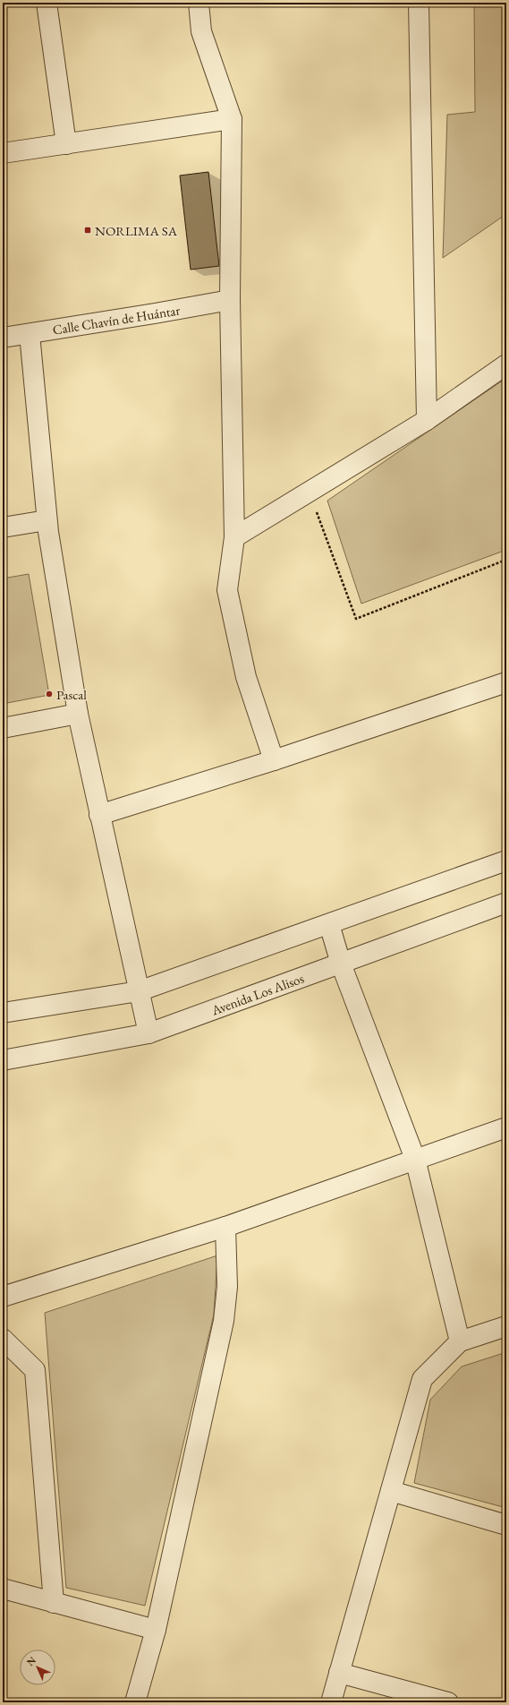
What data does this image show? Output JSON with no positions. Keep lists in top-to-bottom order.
{
  "streets": {
    "street": ["Calle Chavín de Huántar", "Avenida Los Alisos"]
  },
  "places": {
    "transit": ["NORLIMA SA"],
    "other": ["Pascal"]
  },
  "north": "top left"
}
